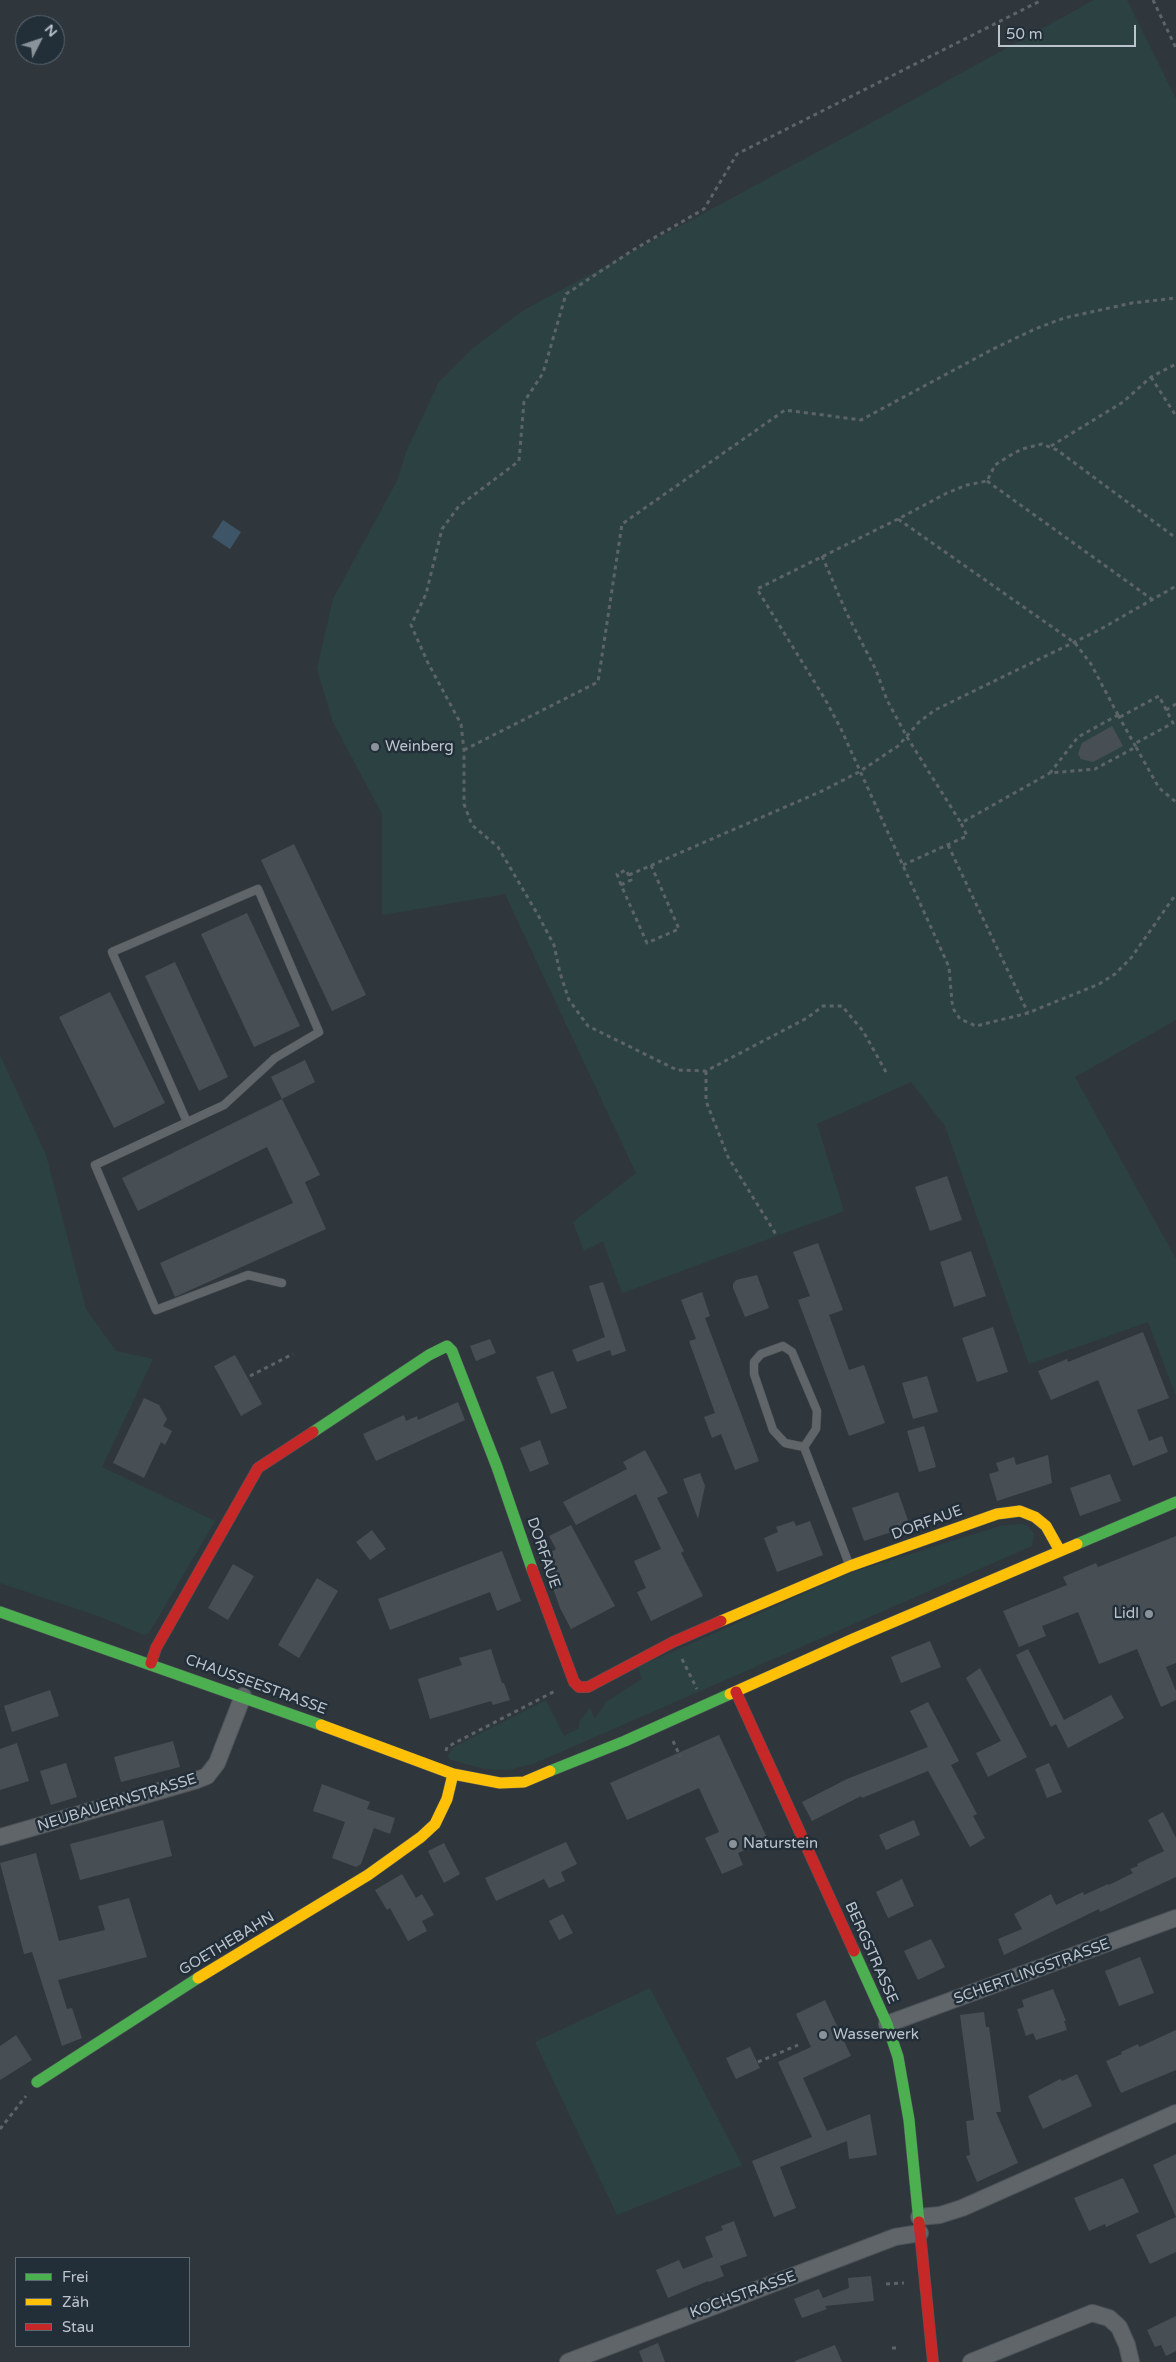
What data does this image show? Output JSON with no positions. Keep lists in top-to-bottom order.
{
  "streets": {
    "street": [
      "DORFAUE",
      "CHAUSSEESTRASSE",
      "NEUBAUERNSTRASSE",
      "GOETHEBAHN",
      "BERGSTRASSE",
      "SCHERTLINGSTRASSE",
      "KOCHSTRASSE"
    ]
  },
  "crossings": [
    ["DORFAUE", "CHAUSSEESTRASSE"],
    ["CHAUSSEESTRASSE", "NEUBAUERNSTRASSE"],
    ["CHAUSSEESTRASSE", "GOETHEBAHN"],
    ["CHAUSSEESTRASSE", "BERGSTRASSE"],
    ["BERGSTRASSE", "SCHERTLINGSTRASSE"],
    ["BERGSTRASSE", "KOCHSTRASSE"]
  ],
  "places": [
    "Weinberg",
    "Lidl",
    "Naturstein",
    "Wasserwerk"
  ],
  "legend": ["Frei", "Zäh", "Stau"],
  "scale_bar": "50 m",
  "north": "top right"
}
